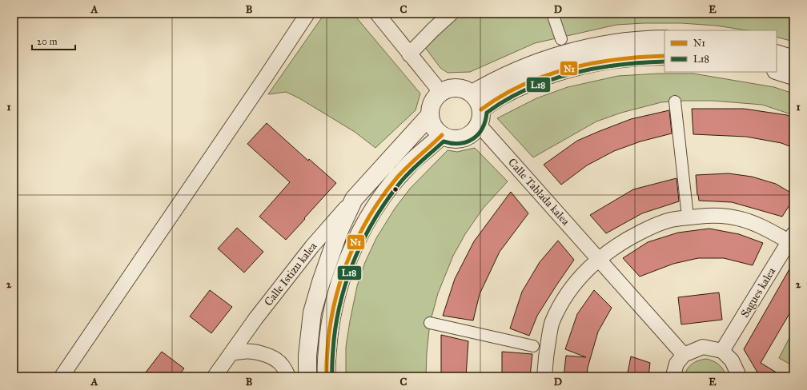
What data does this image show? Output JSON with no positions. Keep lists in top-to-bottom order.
{
  "streets": {
    "street": ["Calle Tablada kalea", "Calle Istizu kalea", "Sagues kalea"]
  },
  "lines": ["transit line N1", "transit line L18"],
  "legend": ["N1", "L18"],
  "scale_bar": "20 m",
  "grid": {
    "columns": [
      "A",
      "B",
      "C",
      "D",
      "E"
    ],
    "rows": ["1", "2"]
  }
}
